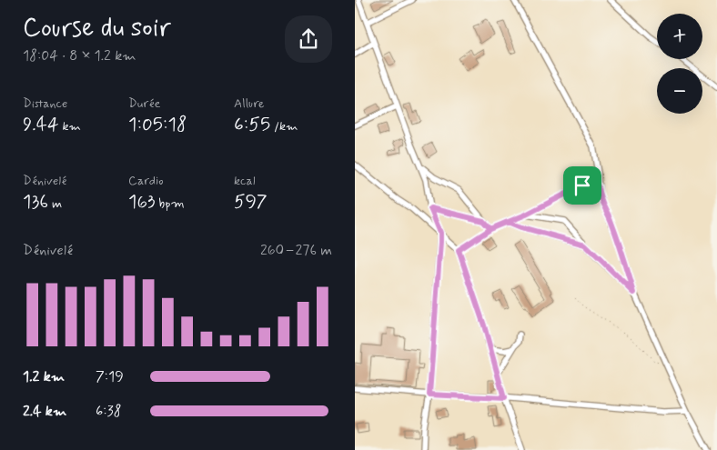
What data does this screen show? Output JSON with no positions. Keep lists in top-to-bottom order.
{
  "page": {
    "heading": ["Course du soir", "18:04 · 8 × 1.2 km"],
    "map_buttons": ["+", "−"],
    "stats": [
      ["Distance", "9.44 km"],
      ["Durée", "1:05:18"],
      ["Allure", "6:55 /km"],
      ["Dénivelé", "136 m"],
      ["Cardio", "163 bpm"],
      ["kcal", "597"]
    ],
    "chart": ["Dénivelé", "260–276 m"],
    "list": [
      {
        "name": "1.2 km",
        "note": "7:19"
      },
      {
        "name": "2.4 km",
        "note": "6:38"
      }
    ]
  }
}
